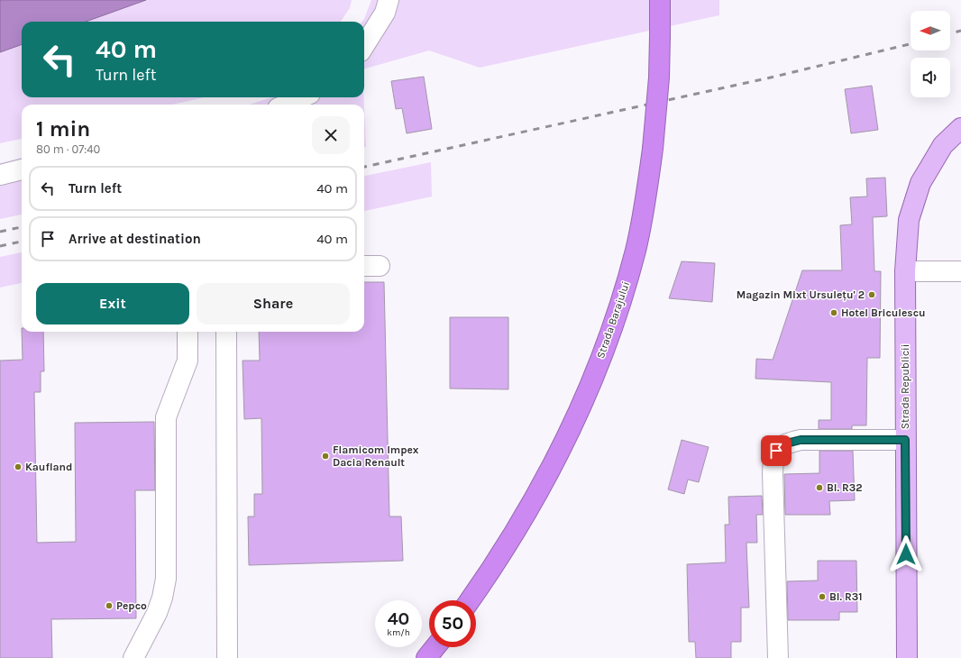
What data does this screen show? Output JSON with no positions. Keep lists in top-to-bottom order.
{
  "streets": {
    "highway": ["Strada Barajului"],
    "main road": ["Strada Republicii"]
  },
  "places": [
    "Magazin Mixt Ursulețu' 2",
    "Hotel Briculescu",
    "Flamicom Impex Dacia Renault",
    "Kaufland",
    "Bl. R32",
    "Bl. R31",
    "Pepco"
  ],
  "north": "left",
  "page": {
    "turn": ["40 m", "Turn left"],
    "heading": ["1 min", "80 m · 07:40"],
    "list": [
      {
        "name": "Turn left",
        "value": "40 m"
      },
      {
        "name": "Arrive at destination",
        "value": "40 m"
      }
    ],
    "buttons": ["Exit", "Share"],
    "speed": "40 km/h",
    "limit": "50"
  }
}
